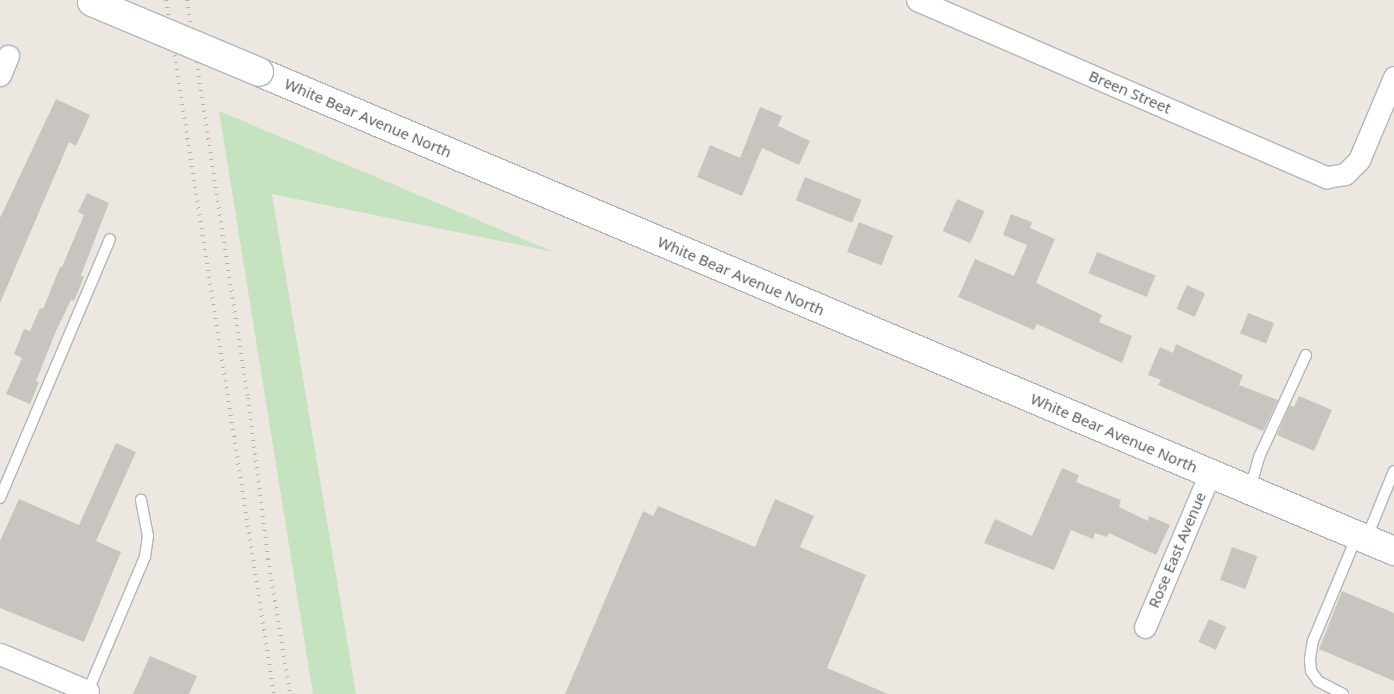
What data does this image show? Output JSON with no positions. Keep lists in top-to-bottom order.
{
  "streets": {
    "main road": ["White Bear Avenue North"],
    "street": ["Breen Street", "Rose East Avenue"]
  },
  "crossings": [
    ["White Bear Avenue North", "Rose East Avenue"]
  ]
}
